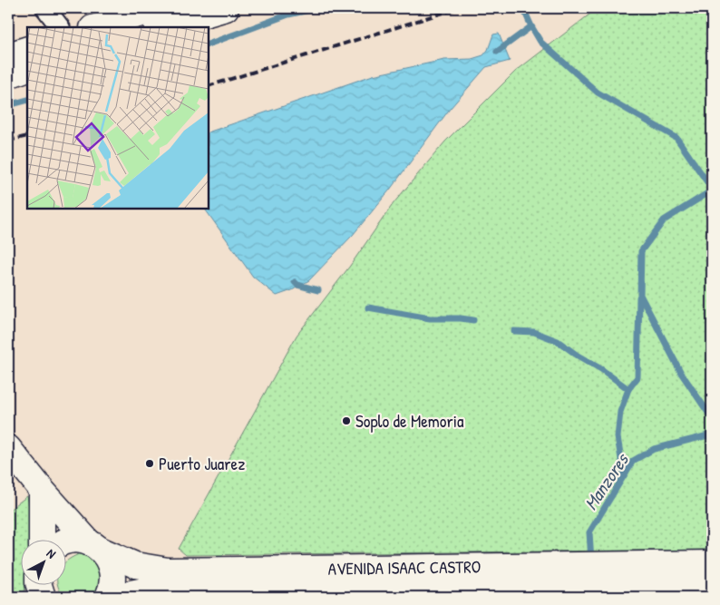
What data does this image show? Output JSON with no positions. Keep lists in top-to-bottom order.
{
  "streets": {
    "main road": ["AVENIDA ISAAC CASTRO"]
  },
  "water": ["Manzores"],
  "places": ["Soplo de Memoria", "Puerto Juarez"],
  "north": "top right"
}
